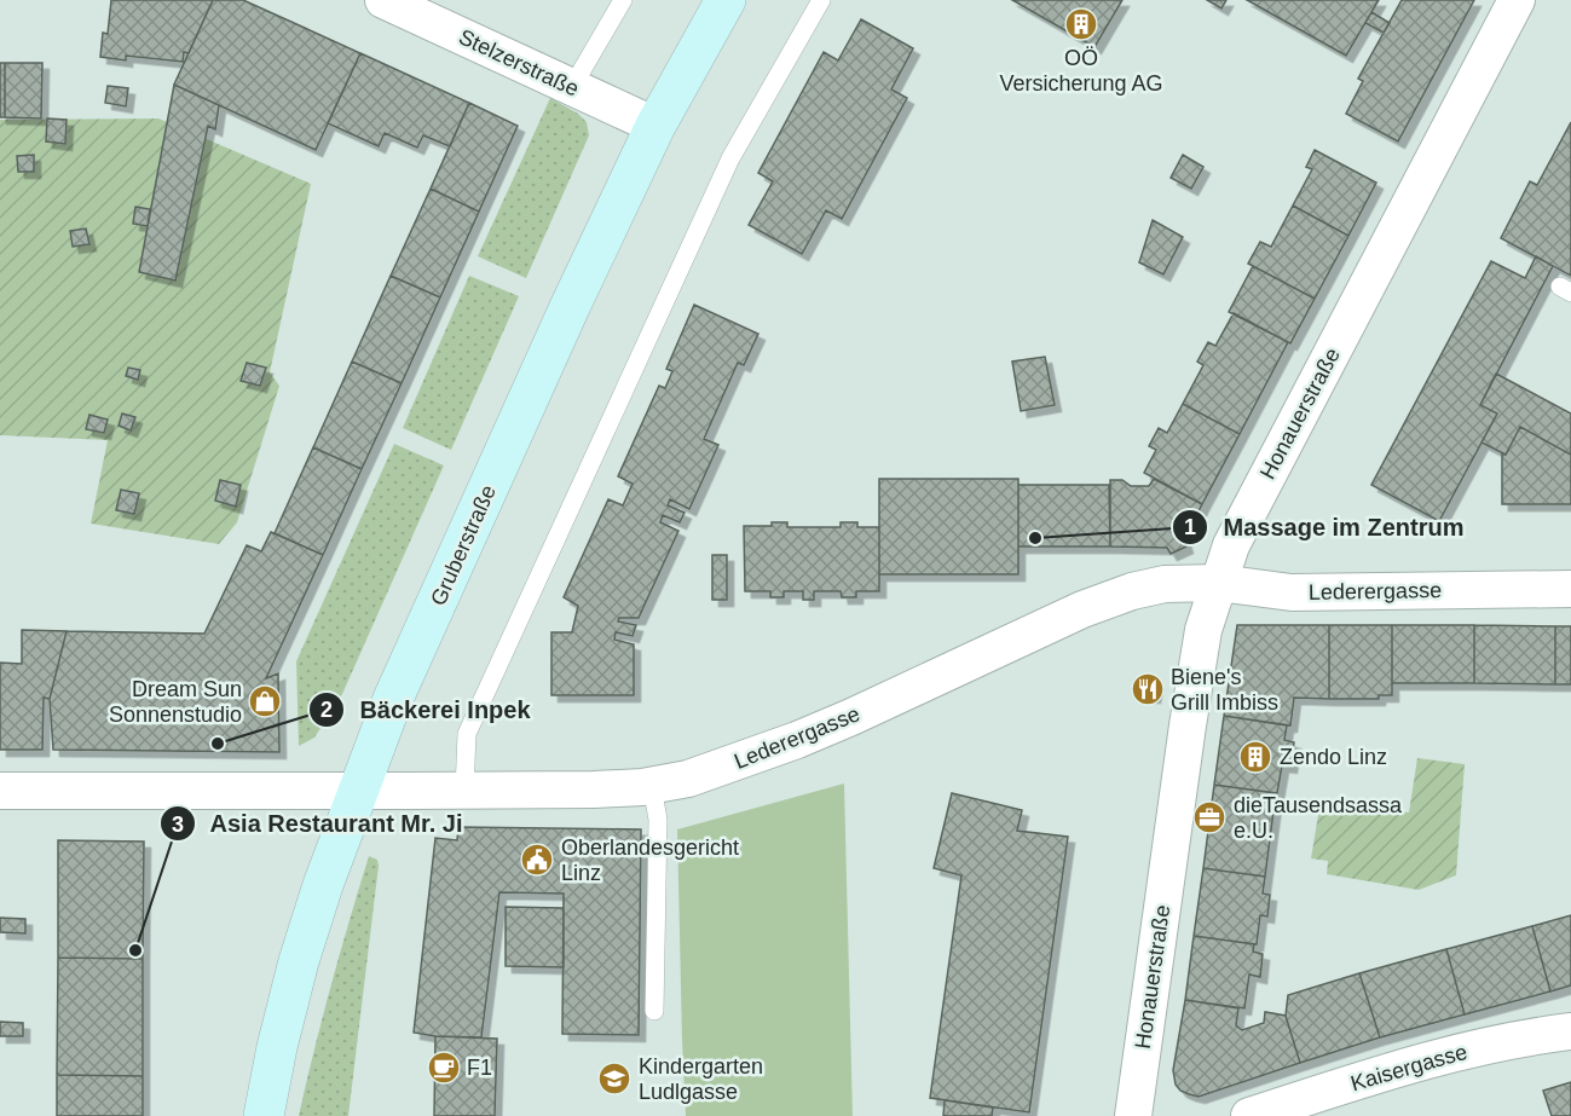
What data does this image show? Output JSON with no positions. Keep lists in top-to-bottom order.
{
  "streets": {
    "main road": ["Gruberstraße"],
    "street": [
      "Stelzerstraße",
      "Honauerstraße",
      "Lederergasse",
      "Kaisergasse"
    ]
  },
  "crossings": [
    ["Stelzerstraße", "Gruberstraße"],
    ["Honauerstraße", "Lederergasse"],
    ["Gruberstraße", "Lederergasse"]
  ],
  "places": {
    "building": ["OÖ Versicherung AG", "Zendo Linz"],
    "other": ["Massage im Zentrum", "Bäckerei Inpek", "Asia Restaurant Mr. Ji"],
    "restaurant": ["Biene's Grill Imbiss"],
    "shop": ["Dream Sun Sonnenstudio"],
    "office": ["dieTausendsassa e.U."],
    "public building": ["Oberlandesgericht Linz"],
    "cafe": ["F1"],
    "school or university": ["Kindergarten Ludlgasse"]
  }
}
